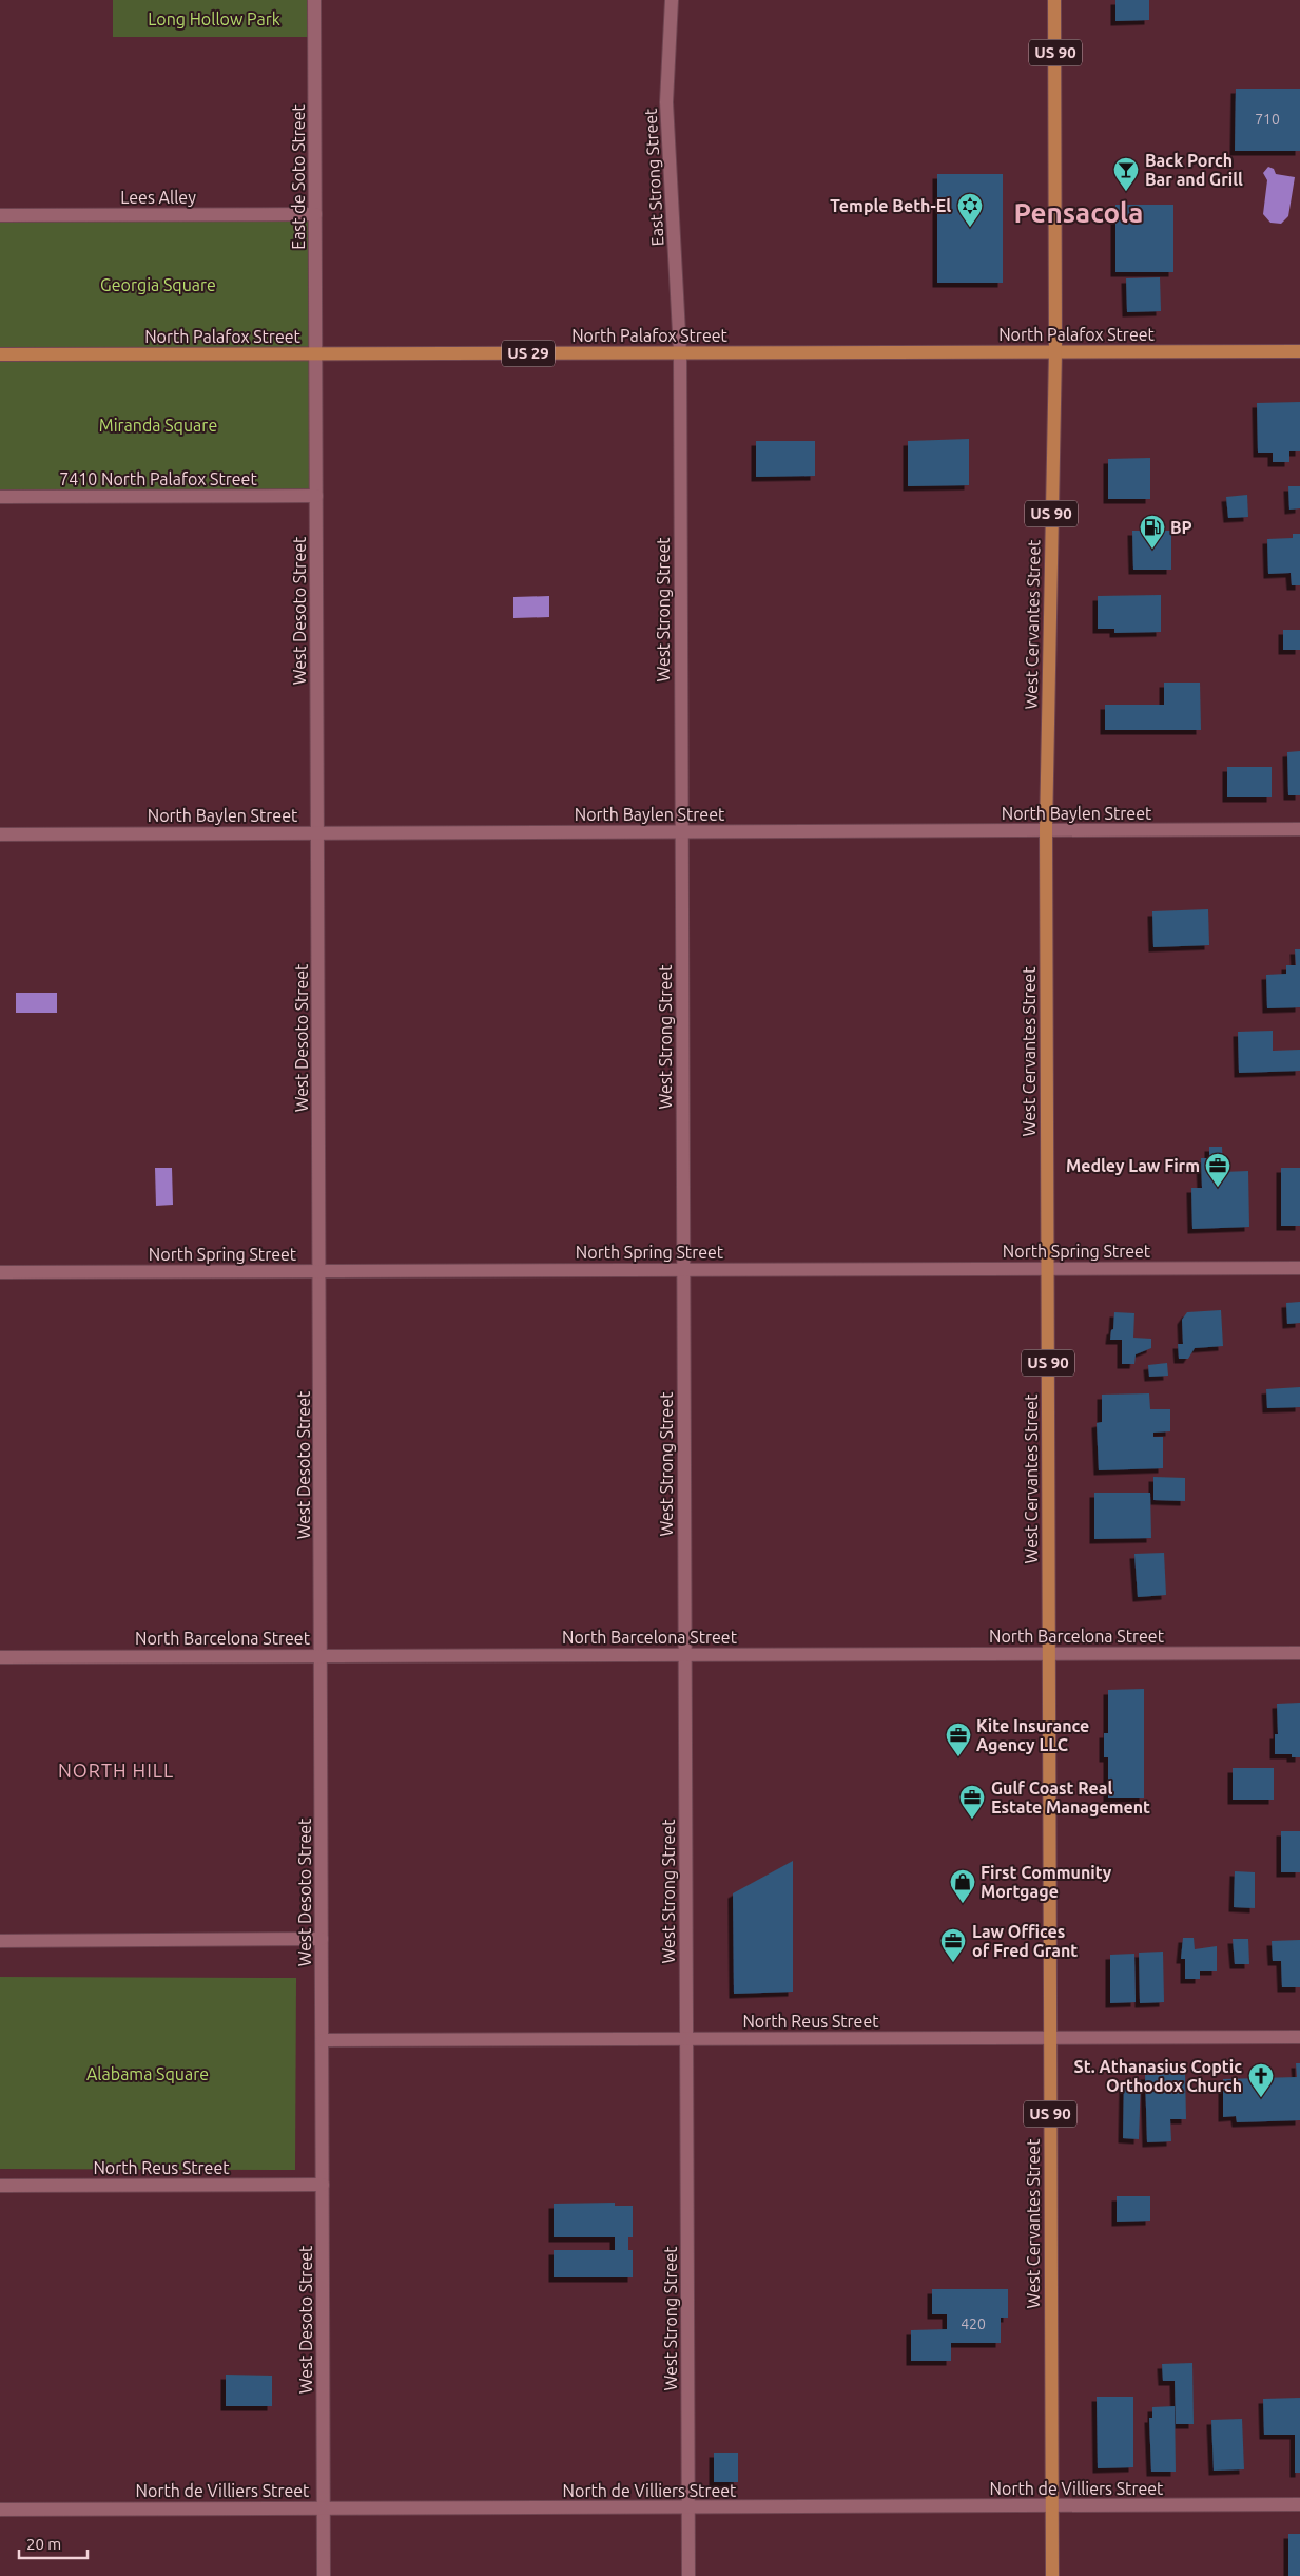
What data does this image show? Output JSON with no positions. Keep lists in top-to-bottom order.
{
  "streets": {
    "main road": [
      "US 90",
      "North Palafox Street",
      "US 29",
      "West Cervantes Street"
    ],
    "street": [
      "East de Soto Street",
      "East Strong Street",
      "Lees Alley",
      "7410 North Palafox Street",
      "West Strong Street",
      "West Desoto Street",
      "North Baylen Street",
      "North Spring Street",
      "North Barcelona Street",
      "North Reus Street",
      "North de Villiers Street"
    ]
  },
  "crossings": [
    ["US 90", "North Palafox Street"],
    ["US 90", "West Cervantes Street"],
    ["East de Soto Street", "Lees Alley"],
    ["East de Soto Street", "North Palafox Street"],
    ["East de Soto Street", "West Desoto Street"],
    ["East Strong Street", "North Palafox Street"],
    ["East Strong Street", "West Strong Street"],
    ["North Palafox Street", "West Strong Street"],
    ["North Palafox Street", "West Desoto Street"],
    ["North Palafox Street", "West Cervantes Street"],
    ["7410 North Palafox Street", "West Desoto Street"],
    ["West Strong Street", "North Baylen Street"],
    ["West Strong Street", "North Spring Street"],
    ["West Strong Street", "North Barcelona Street"],
    ["West Strong Street", "North Reus Street"],
    ["West Strong Street", "North de Villiers Street"],
    ["West Desoto Street", "North Baylen Street"],
    ["West Desoto Street", "North Spring Street"],
    ["West Desoto Street", "North Barcelona Street"],
    ["West Desoto Street", "North Reus Street"],
    ["West Desoto Street", "North de Villiers Street"],
    ["West Cervantes Street", "North Baylen Street"],
    ["West Cervantes Street", "North Spring Street"],
    ["West Cervantes Street", "North Barcelona Street"],
    ["West Cervantes Street", "North Reus Street"],
    ["West Cervantes Street", "North de Villiers Street"]
  ],
  "districts": ["Pensacola", "NORTH HILL"],
  "parks": [
    "Long Hollow Park",
    "Georgia Square",
    "Miranda Square",
    "Alabama Square"
  ],
  "places": {
    "bar": ["Back Porch Bar and Grill"],
    "synagogue": ["Temple Beth-El"],
    "fuel station": ["BP"],
    "office": [
      "Medley Law Firm",
      "Kite Insurance Agency LLC",
      "Gulf Coast Real Estate Management",
      "Law Offices of Fred Grant"
    ],
    "shop": ["First Community Mortgage"],
    "church": ["St. Athanasius Coptic Orthodox Church"]
  },
  "house_numbers": ["710", "420"],
  "scale_bar": "20 m"
}
